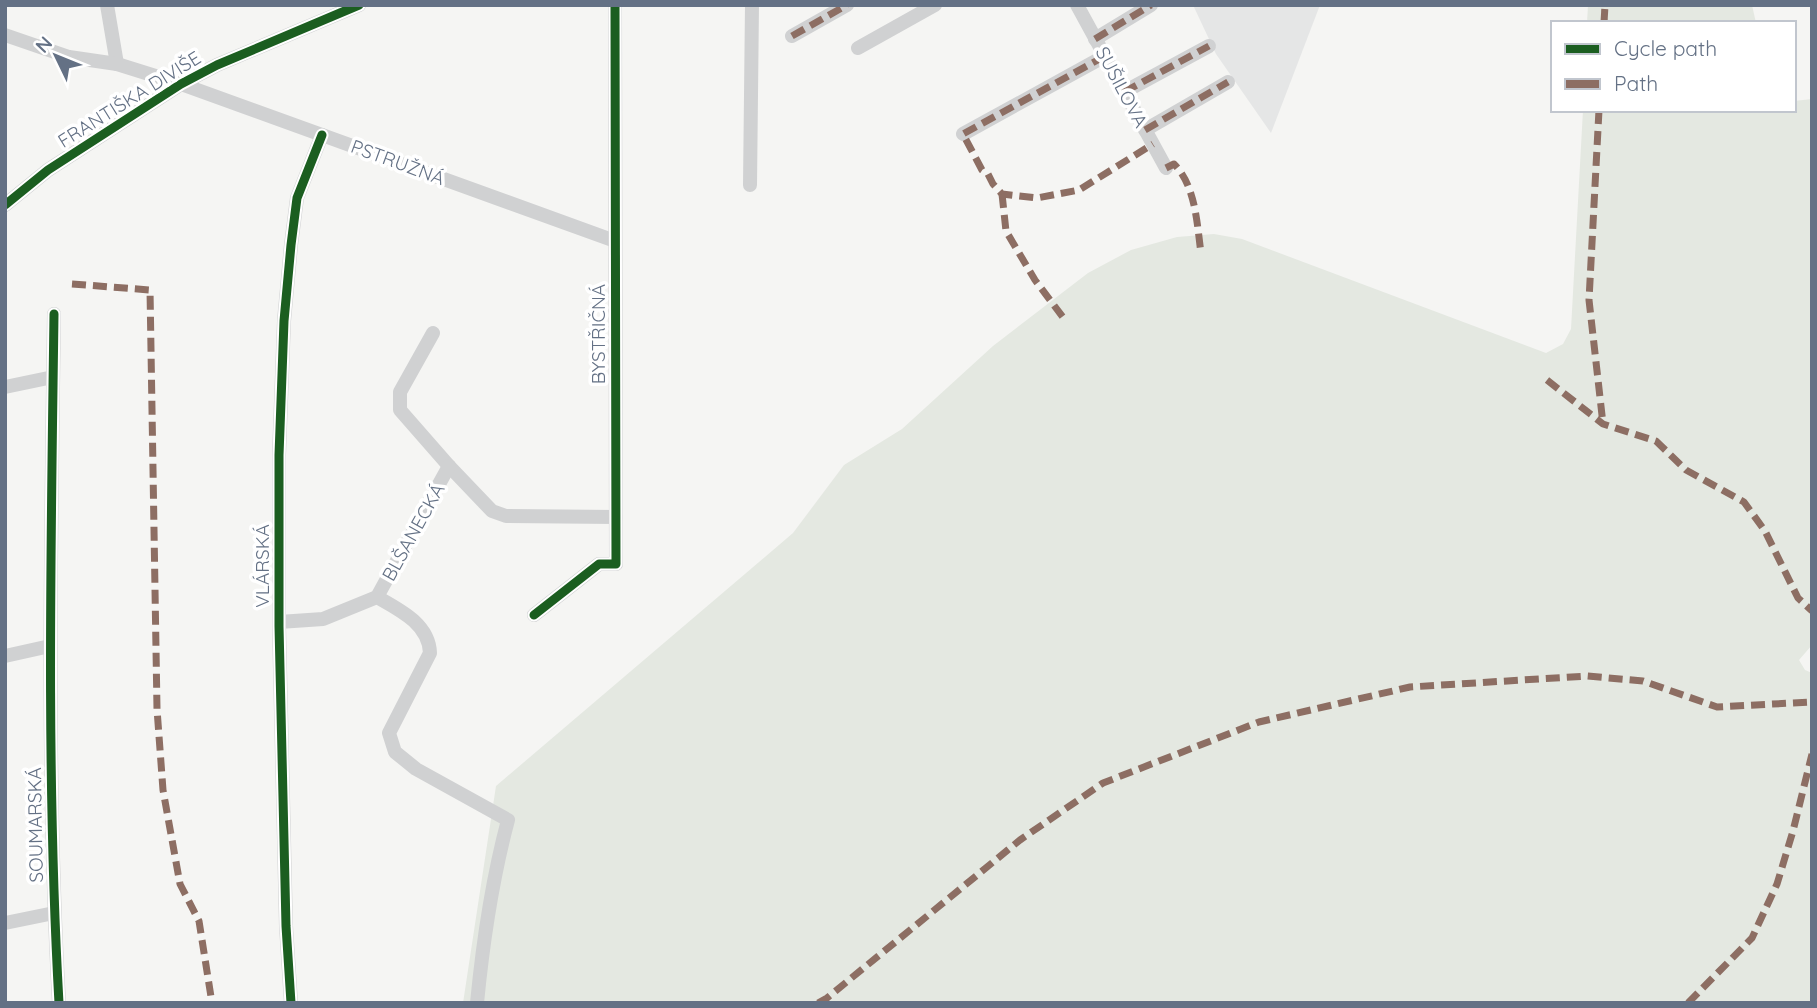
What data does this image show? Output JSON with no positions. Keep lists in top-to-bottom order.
{
  "streets": {
    "street": [
      "SUŠILOVA",
      "FRANTIŠKA DIVIŠE",
      "PSTRUŽNÁ",
      "BYSTŘIČNÁ",
      "BLŠANECKÁ",
      "VLÁRSKÁ",
      "SOUMARSKÁ"
    ]
  },
  "crossings": [
    ["FRANTIŠKA DIVIŠE", "PSTRUŽNÁ"],
    ["PSTRUŽNÁ", "BYSTŘIČNÁ"],
    ["PSTRUŽNÁ", "VLÁRSKÁ"],
    ["BYSTŘIČNÁ", "BLŠANECKÁ"],
    ["BLŠANECKÁ", "VLÁRSKÁ"]
  ],
  "legend": ["Cycle path", "Path"],
  "north": "top left"
}
